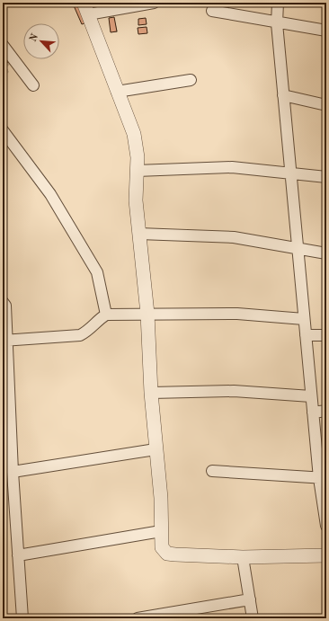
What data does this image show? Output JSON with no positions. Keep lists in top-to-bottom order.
{
  "north": "top left"
}
